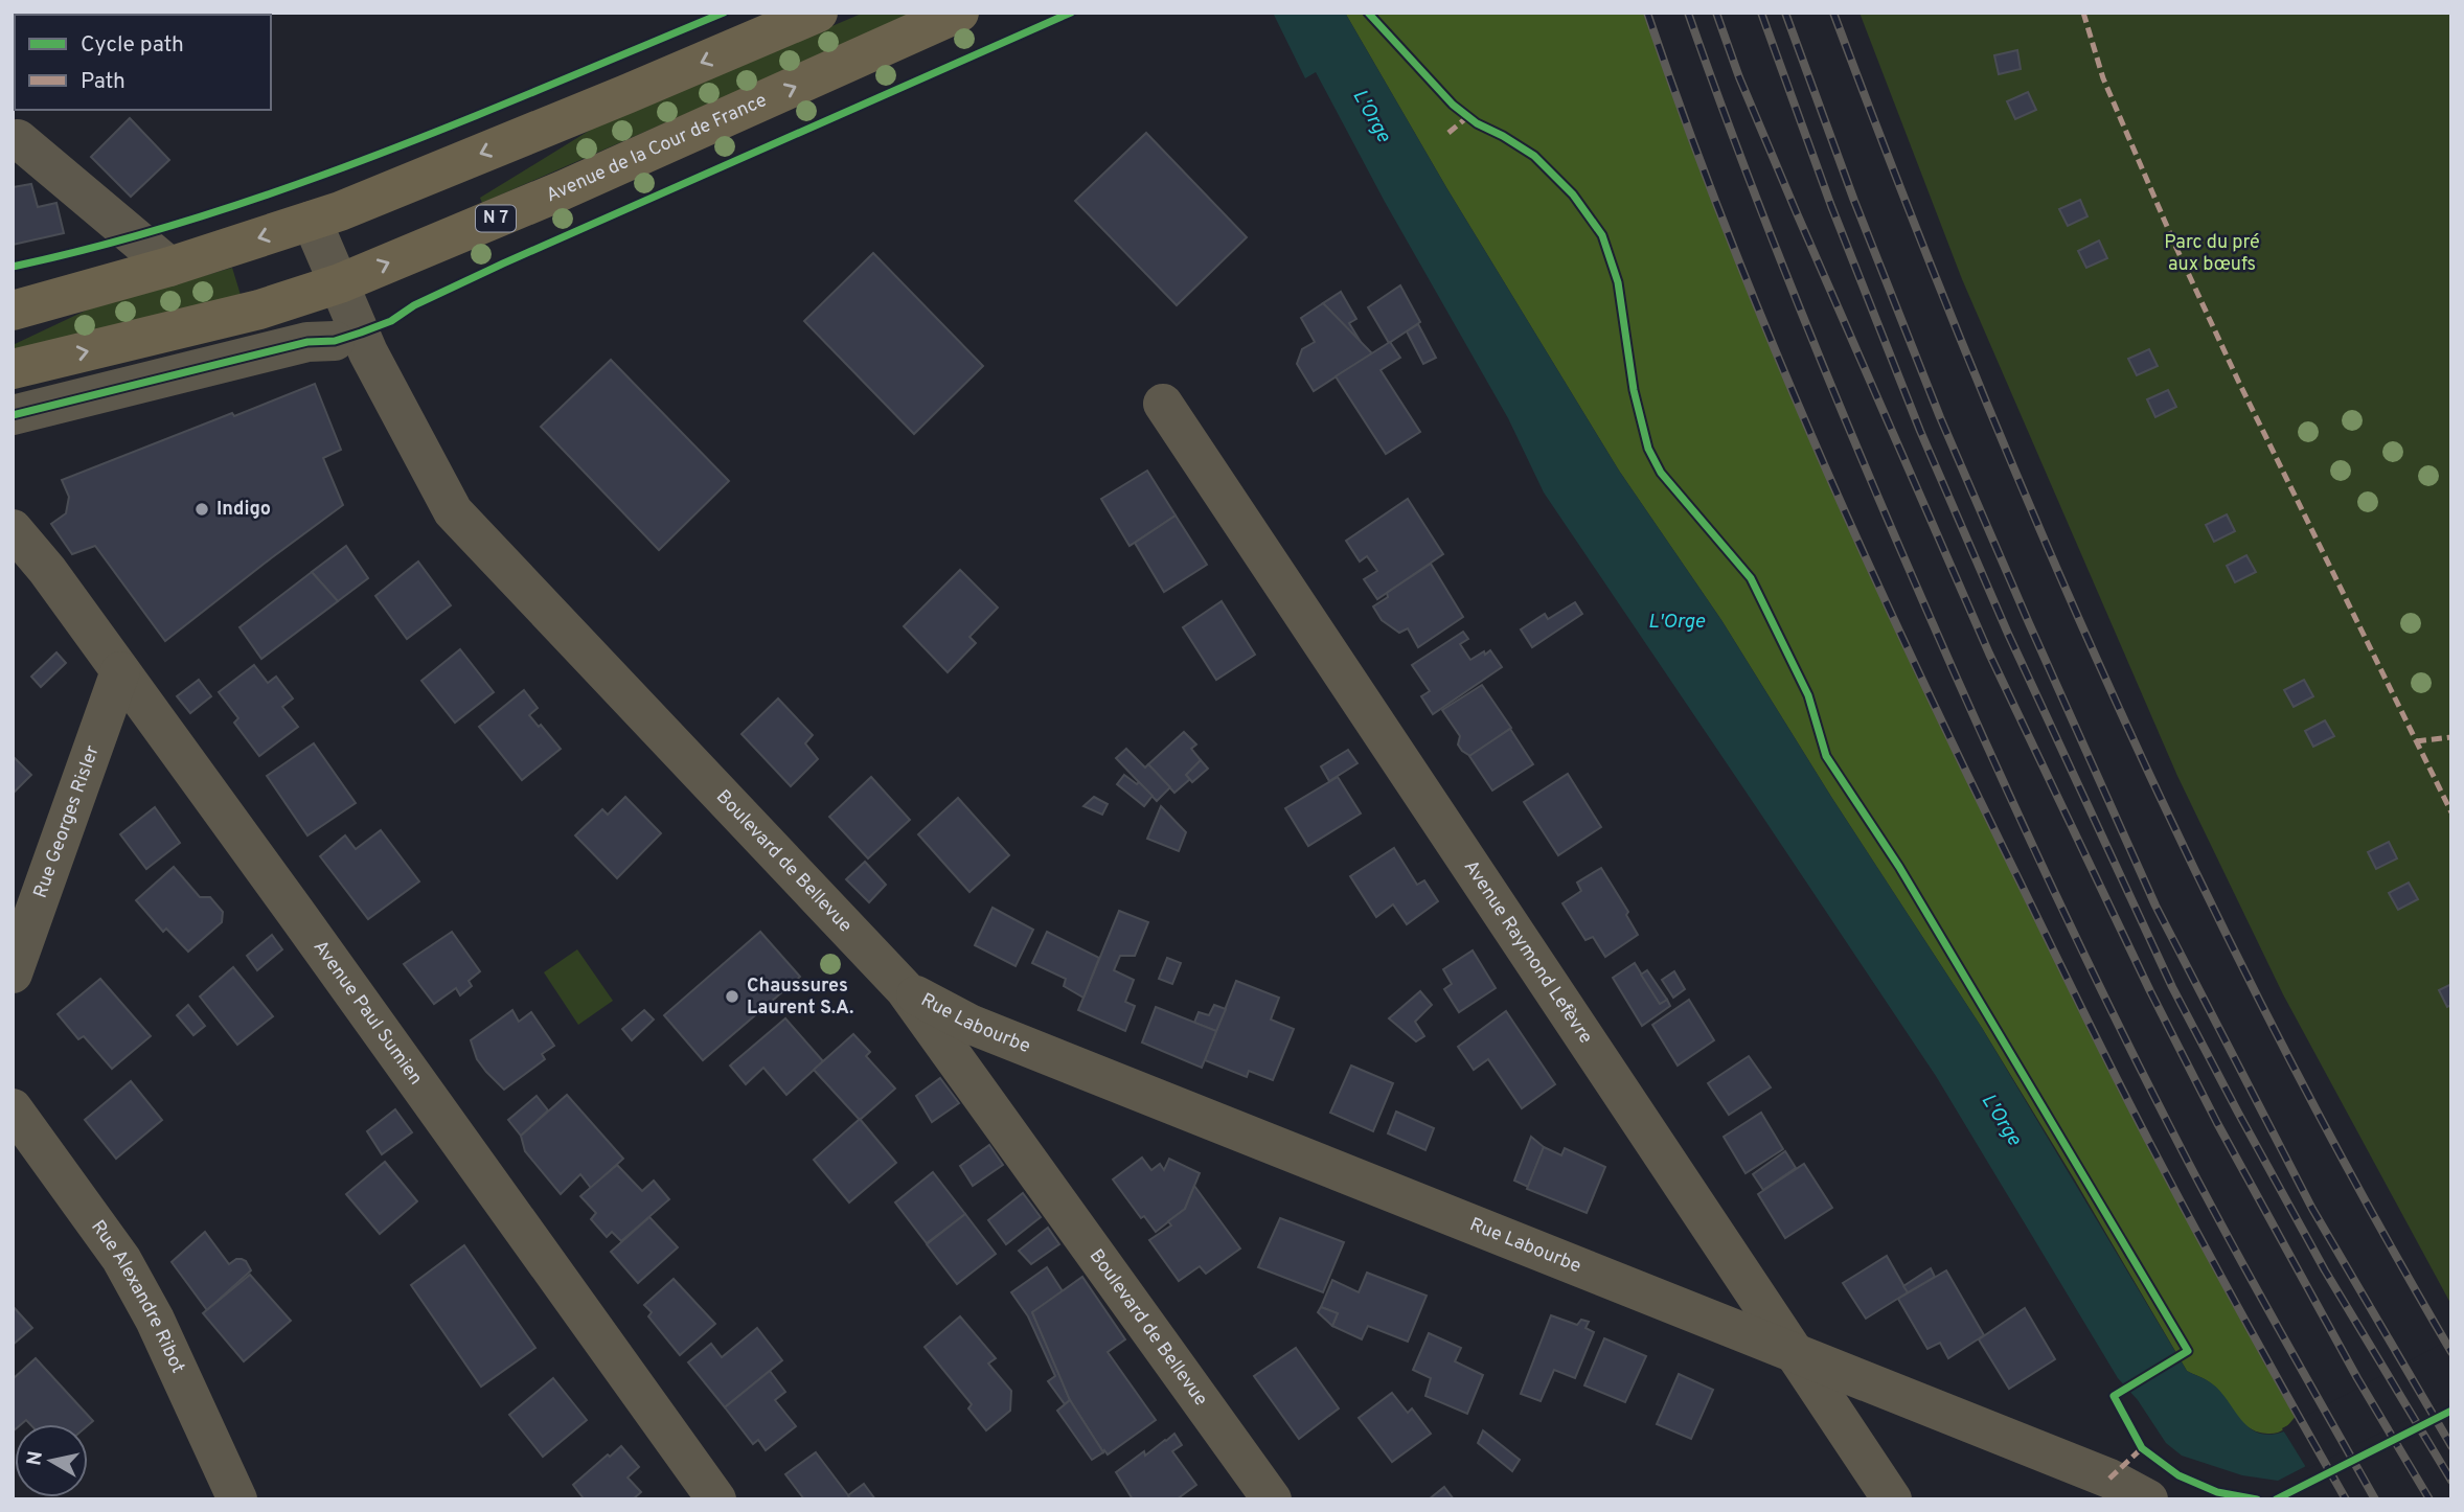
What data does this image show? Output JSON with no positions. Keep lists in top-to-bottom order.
{
  "streets": {
    "main road": ["Avenue de la Cour de France", "N 7"],
    "street": [
      "Rue Georges Risler",
      "Boulevard de Bellevue",
      "Avenue Raymond Lefèvre",
      "Avenue Paul Sumien",
      "Rue Labourbe",
      "Rue Alexandre Ribot"
    ]
  },
  "crossings": [
    ["Avenue de la Cour de France", "Boulevard de Bellevue"],
    ["Rue Georges Risler", "Avenue Paul Sumien"],
    ["Boulevard de Bellevue", "Rue Labourbe"],
    ["Avenue Raymond Lefèvre", "Rue Labourbe"]
  ],
  "water": ["L'Orge"],
  "parks": ["Parc du pré aux bœufs"],
  "places": ["Indigo", "Chaussures Laurent S.A."],
  "legend": ["Cycle path", "Path"],
  "north": "left"
}
